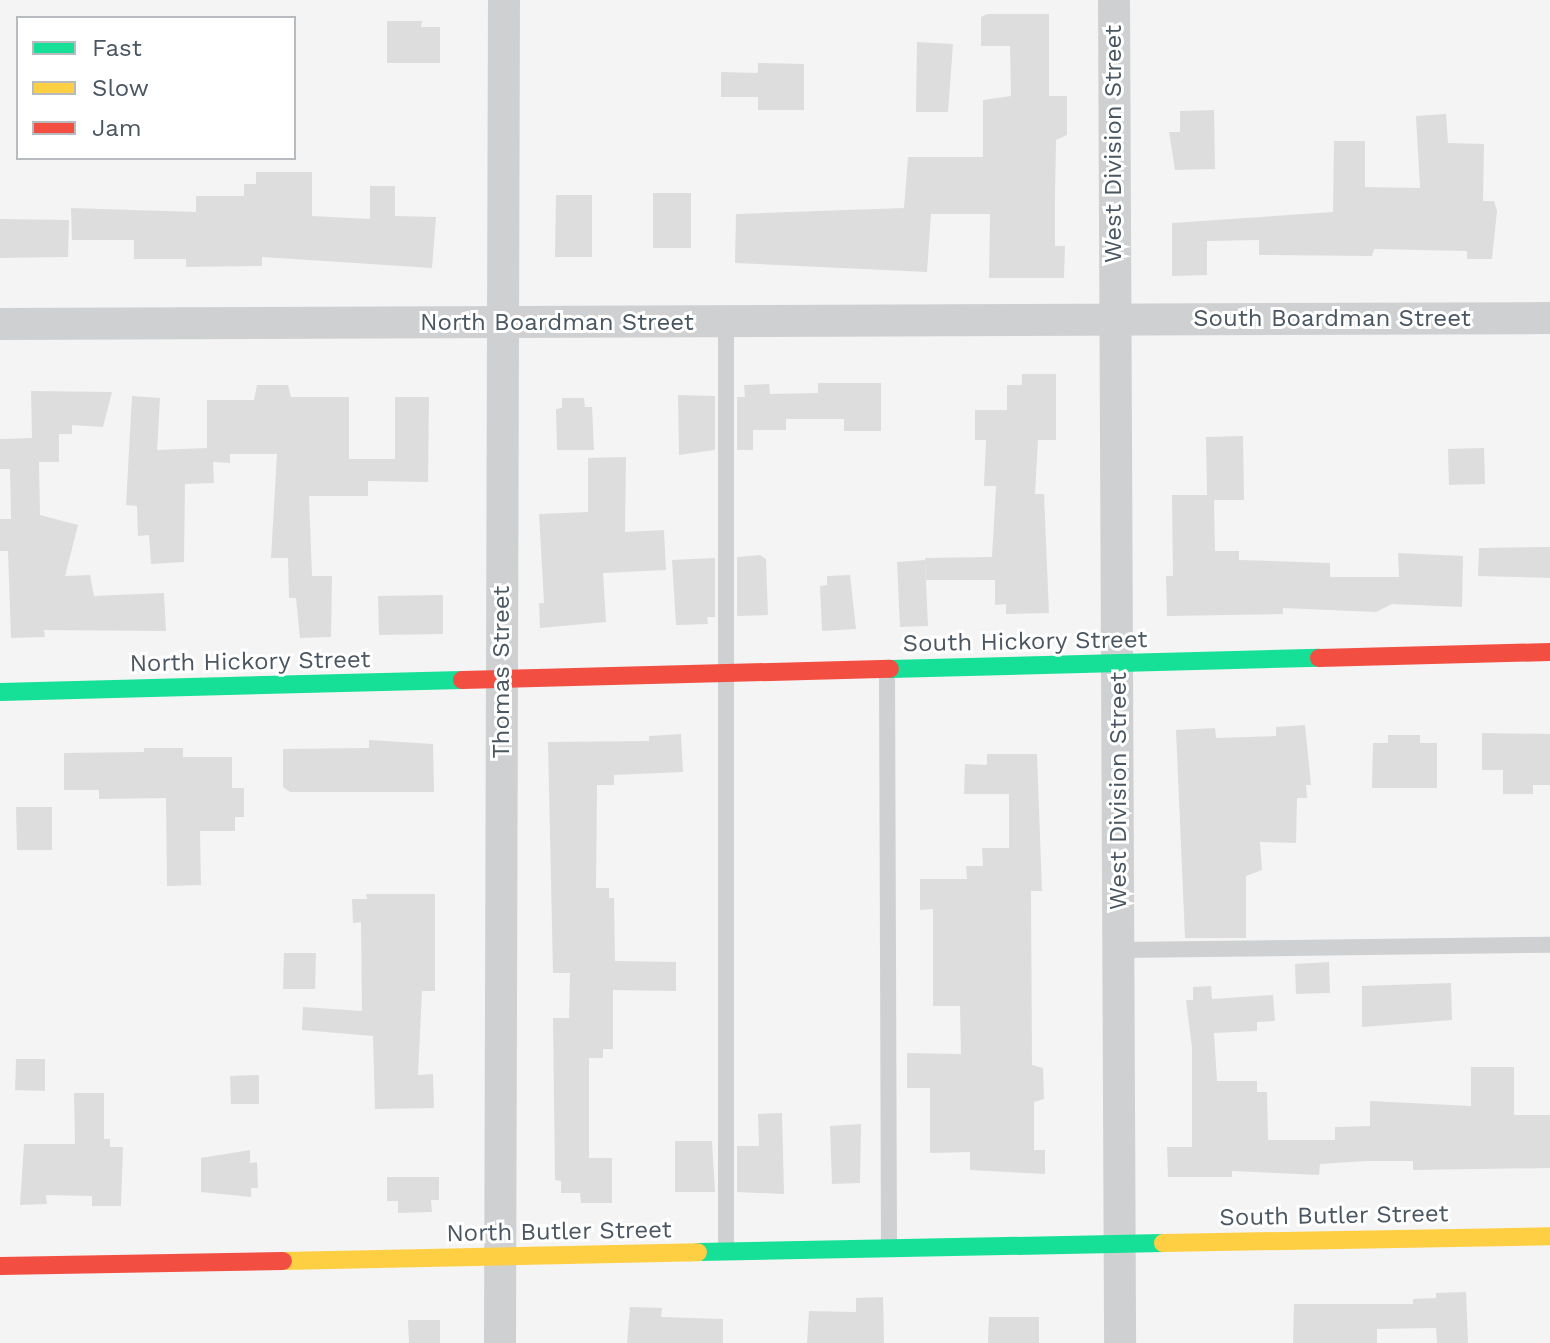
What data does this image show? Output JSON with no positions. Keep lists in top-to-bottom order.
{
  "streets": {
    "street": [
      "West Division Street",
      "South Boardman Street",
      "North Boardman Street",
      "South Hickory Street",
      "North Hickory Street",
      "Thomas Street",
      "South Butler Street",
      "North Butler Street"
    ]
  },
  "crossings": [
    ["West Division Street", "South Boardman Street"],
    ["West Division Street", "North Boardman Street"],
    ["West Division Street", "South Hickory Street"],
    ["West Division Street", "South Butler Street"],
    ["West Division Street", "North Butler Street"],
    ["South Boardman Street", "North Boardman Street"],
    ["North Boardman Street", "Thomas Street"],
    ["South Hickory Street", "North Hickory Street"],
    ["South Hickory Street", "Thomas Street"],
    ["North Hickory Street", "Thomas Street"],
    ["Thomas Street", "North Butler Street"],
    ["South Butler Street", "North Butler Street"]
  ],
  "legend": ["Fast", "Slow", "Jam"]
}
